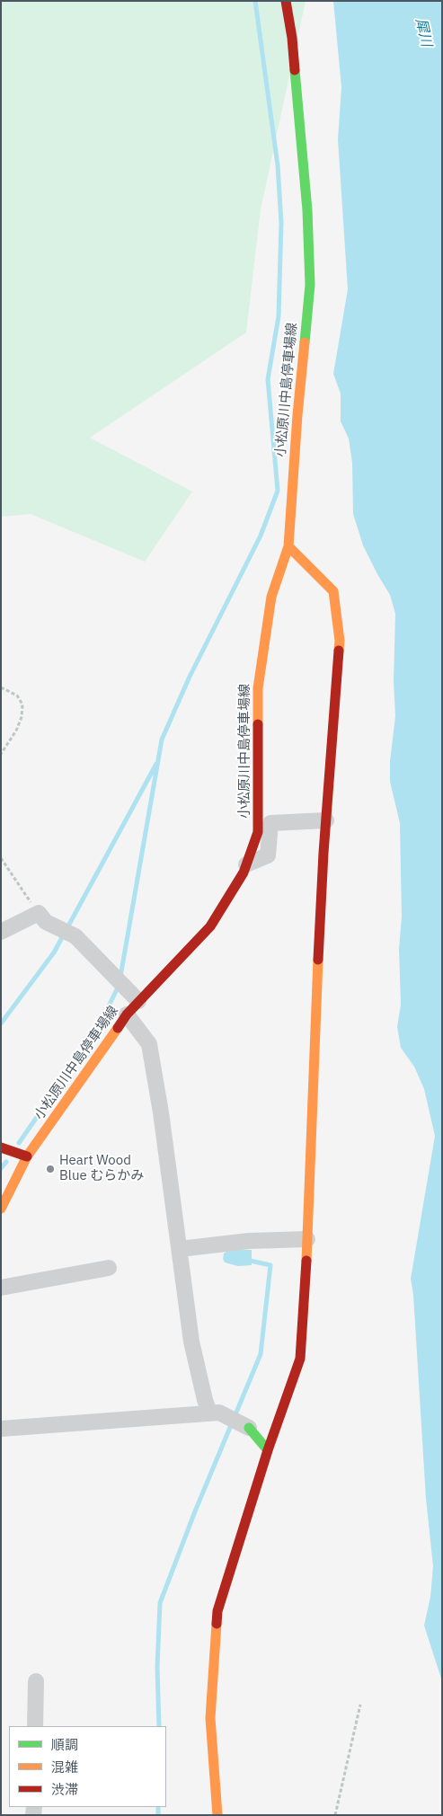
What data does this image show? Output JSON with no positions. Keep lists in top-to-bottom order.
{
  "streets": {
    "street": ["小松原川中島停車場線"]
  },
  "water": ["犀川"],
  "places": ["Heart Wood Blue むらかみ"],
  "legend": ["順調", "混雑", "渋滞"]
}
